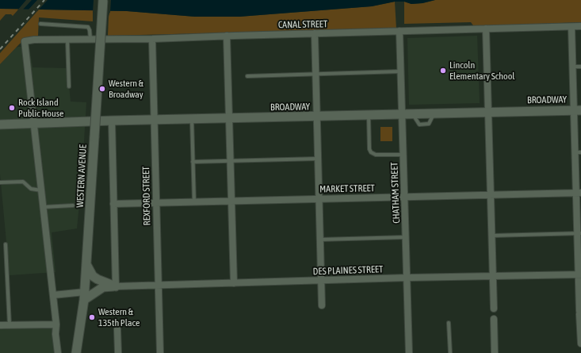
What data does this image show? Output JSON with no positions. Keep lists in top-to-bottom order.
{
  "streets": {
    "street": [
      "CANAL STREET",
      "BROADWAY",
      "WESTERN AVENUE",
      "MARKET STREET",
      "CHATHAM STREET",
      "REXFORD STREET",
      "DES PLAINES STREET"
    ]
  },
  "crossings": [
    ["CANAL STREET", "BROADWAY"],
    ["CANAL STREET", "CHATHAM STREET"],
    ["CANAL STREET", "REXFORD STREET"],
    ["BROADWAY", "CHATHAM STREET"],
    ["BROADWAY", "REXFORD STREET"],
    ["MARKET STREET", "CHATHAM STREET"],
    ["MARKET STREET", "REXFORD STREET"],
    ["CHATHAM STREET", "DES PLAINES STREET"],
    ["REXFORD STREET", "DES PLAINES STREET"]
  ],
  "places": [
    "Lincoln Elementary School",
    "Western & Broadway",
    "Rock Island Public House",
    "Western & 135th Place"
  ]
}
